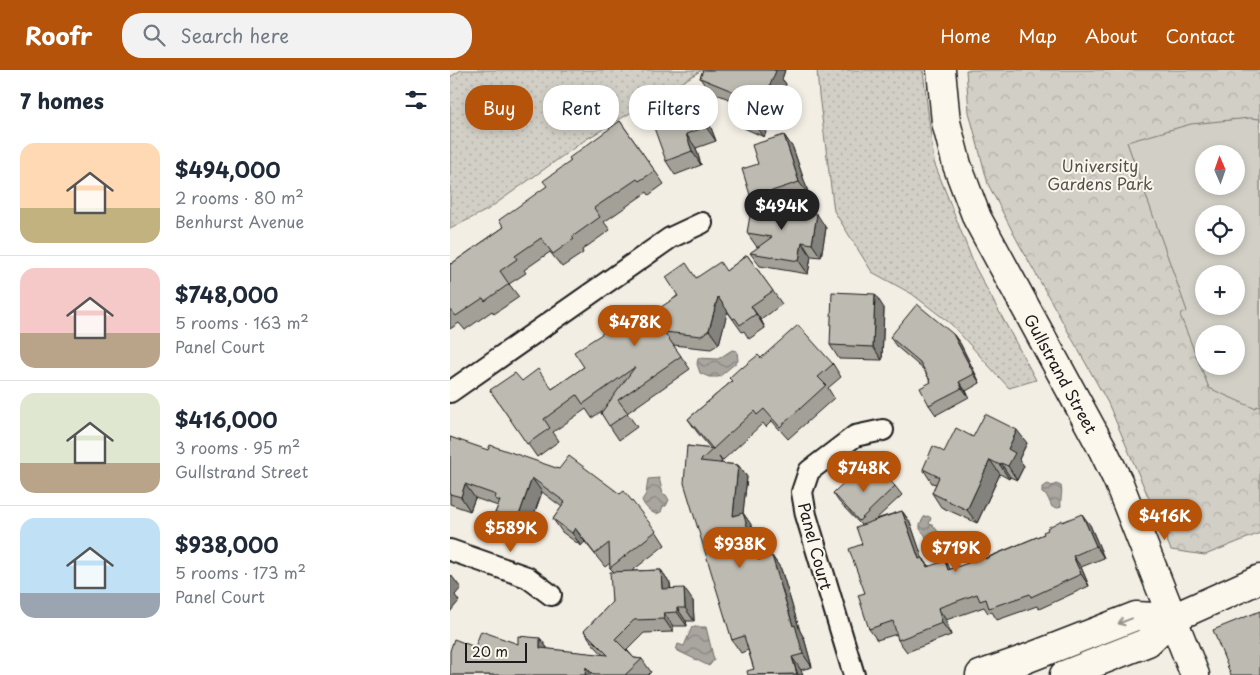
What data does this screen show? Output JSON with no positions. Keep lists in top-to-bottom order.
{
  "streets": {
    "street": ["Gullstrand Street", "Panel Court"]
  },
  "parks": ["University Gardens Park"],
  "scale_bar": "20 m",
  "north": "top",
  "page": {
    "header": "Roofr",
    "search": "Search here",
    "nav": [
      "Home",
      "Map",
      "About",
      "Contact"
    ],
    "heading": "7 homes",
    "chip": [
      "Buy",
      "Rent",
      "Filters",
      "New"
    ],
    "list": [
      {
        "name": "$494,000",
        "note": "2 rooms · 80 m² · Benhurst Avenue"
      },
      {
        "name": "$748,000",
        "note": "5 rooms · 163 m² · Panel Court"
      },
      {
        "name": "$416,000",
        "note": "3 rooms · 95 m² · Gullstrand Street"
      },
      {
        "name": "$938,000",
        "note": "5 rooms · 173 m² · Panel Court"
      }
    ],
    "map_buttons": ["+", "−"],
    "price": [
      "$494K",
      "$478K",
      "$748K",
      "$416K",
      "$589K",
      "$938K",
      "$719K"
    ],
    "scale": "20 m"
  }
}
